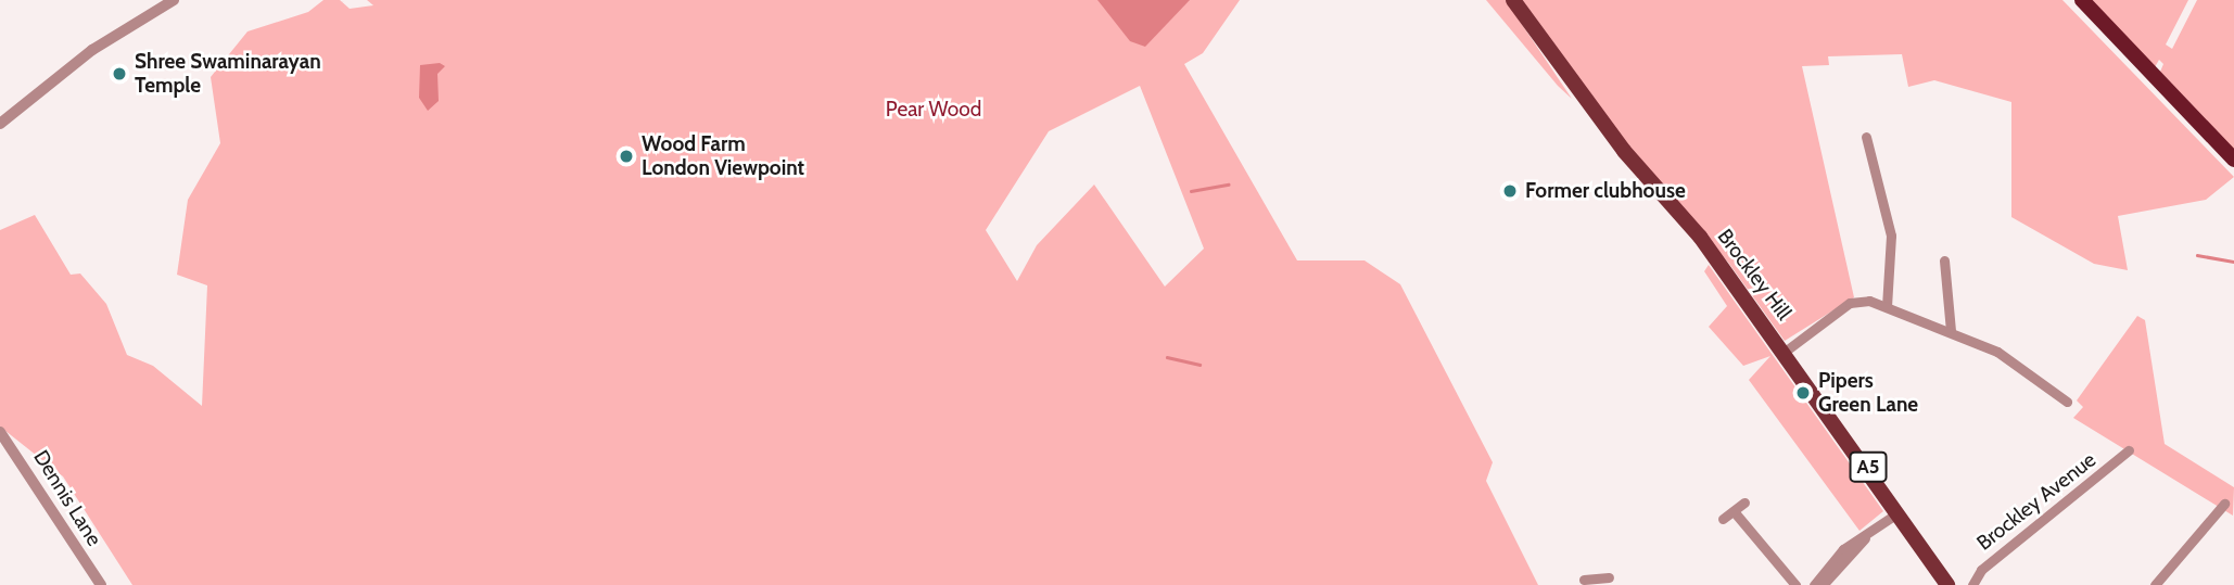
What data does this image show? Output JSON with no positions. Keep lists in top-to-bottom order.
{
  "streets": {
    "main road": ["Brockley Hill", "A5"],
    "street": ["Dennis Lane", "Brockley Avenue"]
  },
  "parks": ["Pear Wood"],
  "places": [
    "Shree Swaminarayan Temple",
    "Wood Farm London Viewpoint",
    "Former clubhouse",
    "Pipers Green Lane"
  ]
}
